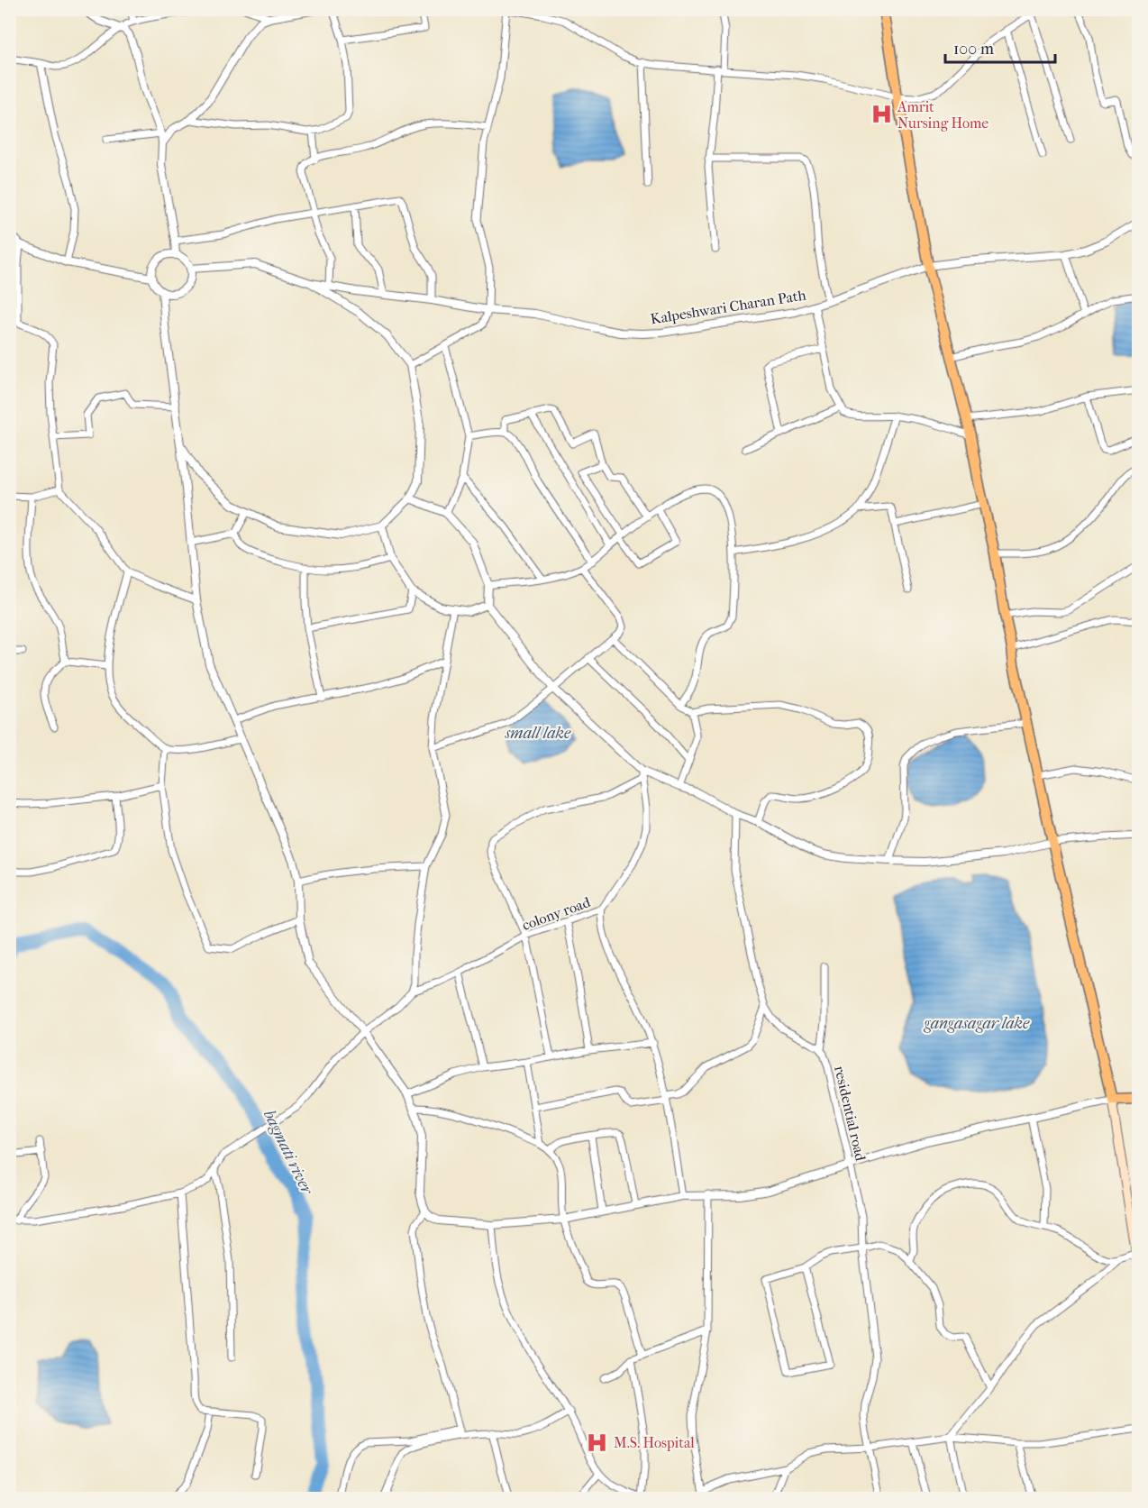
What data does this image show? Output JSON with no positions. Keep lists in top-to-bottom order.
{
  "streets": {
    "street": ["Kalpeshwari Charan Path", "colony road", "residential road"]
  },
  "water": ["small lake", "gangasagar lake", "bagmati river"],
  "places": {
    "hospital": ["Amrit Nursing Home", "M.S. Hospital"]
  },
  "scale_bar": "100 m"
}
